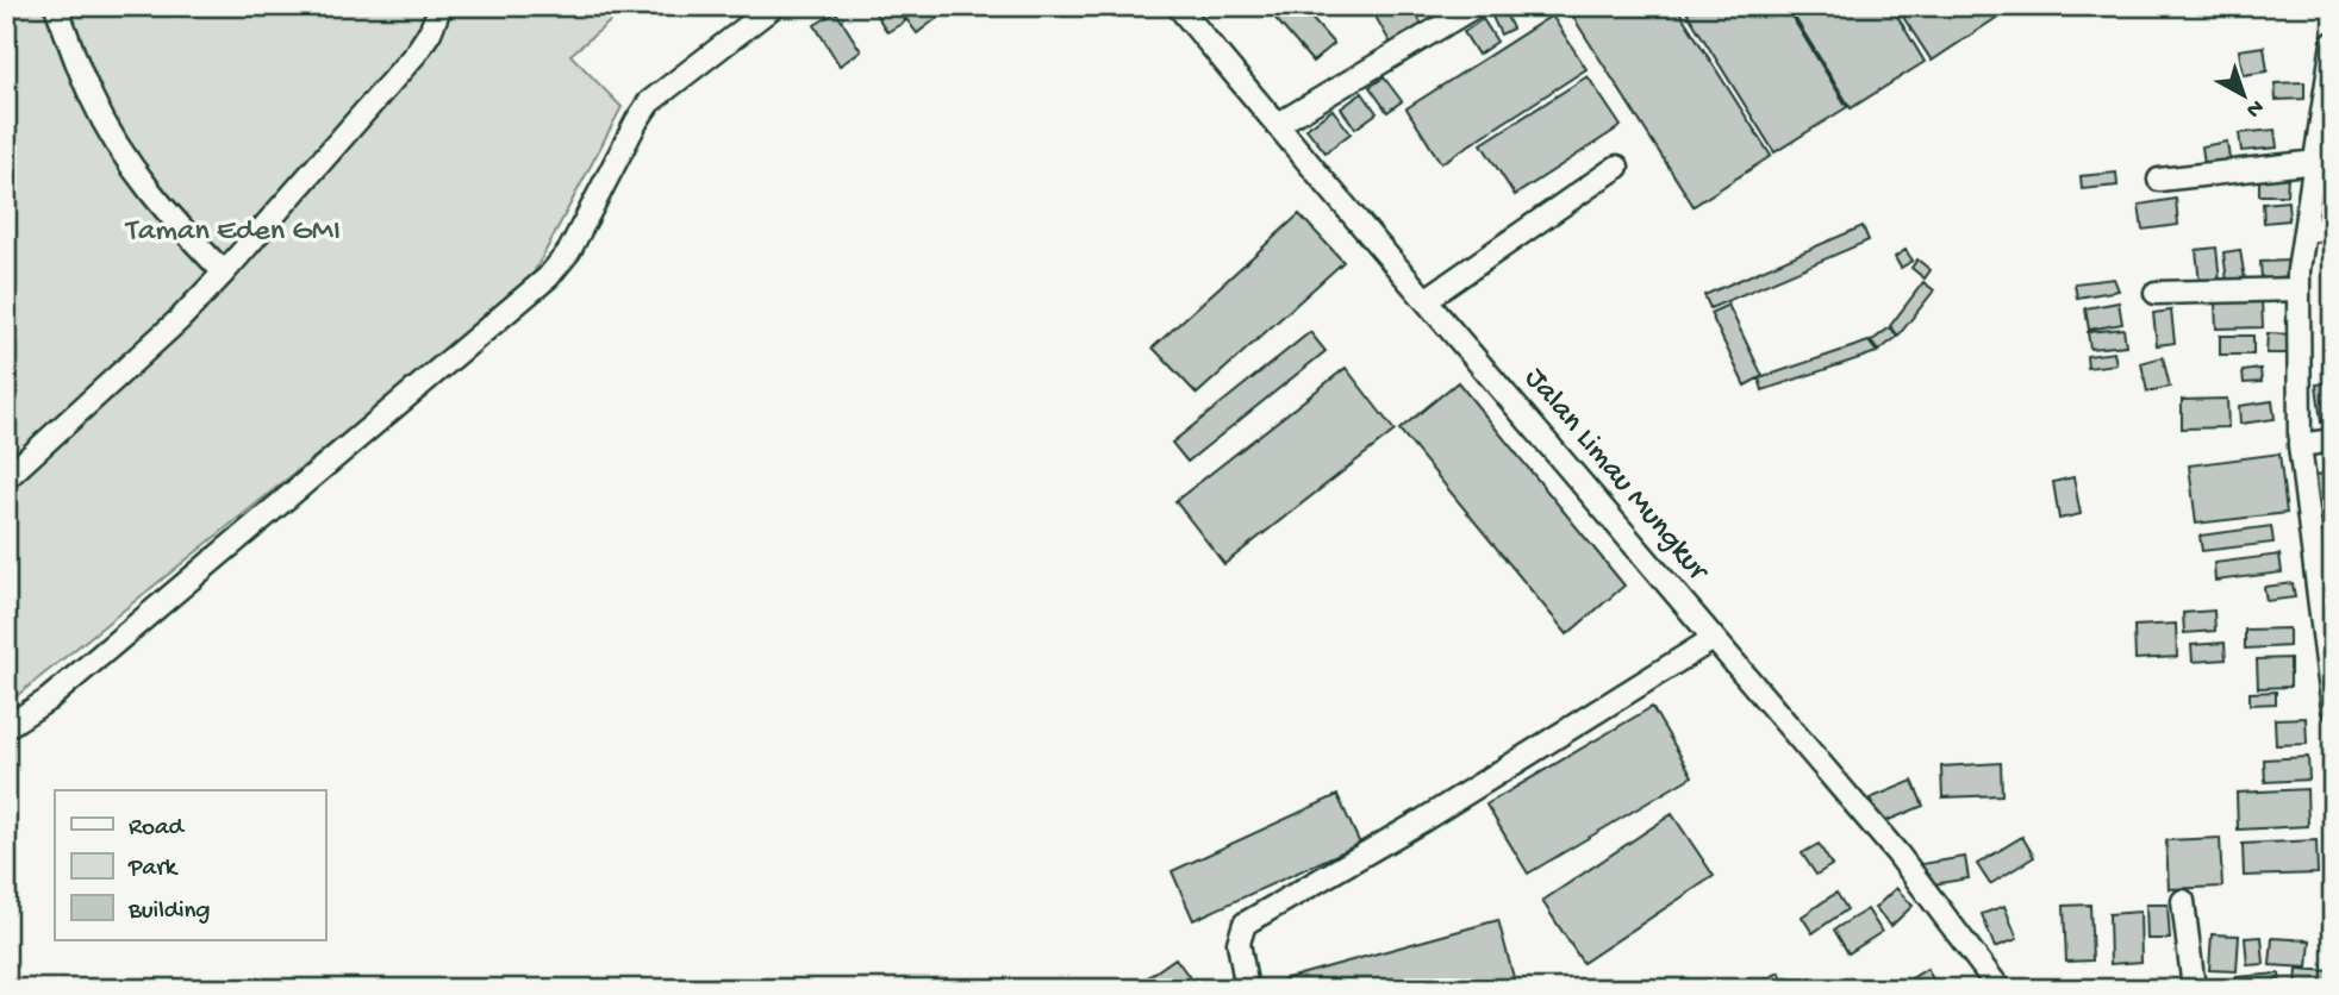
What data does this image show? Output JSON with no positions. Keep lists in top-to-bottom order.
{
  "streets": {
    "street": ["Jalan Limau Mungkur"]
  },
  "parks": ["Taman Eden GMI"],
  "legend": ["Road", "Park", "Building"],
  "north": "bottom right"
}
